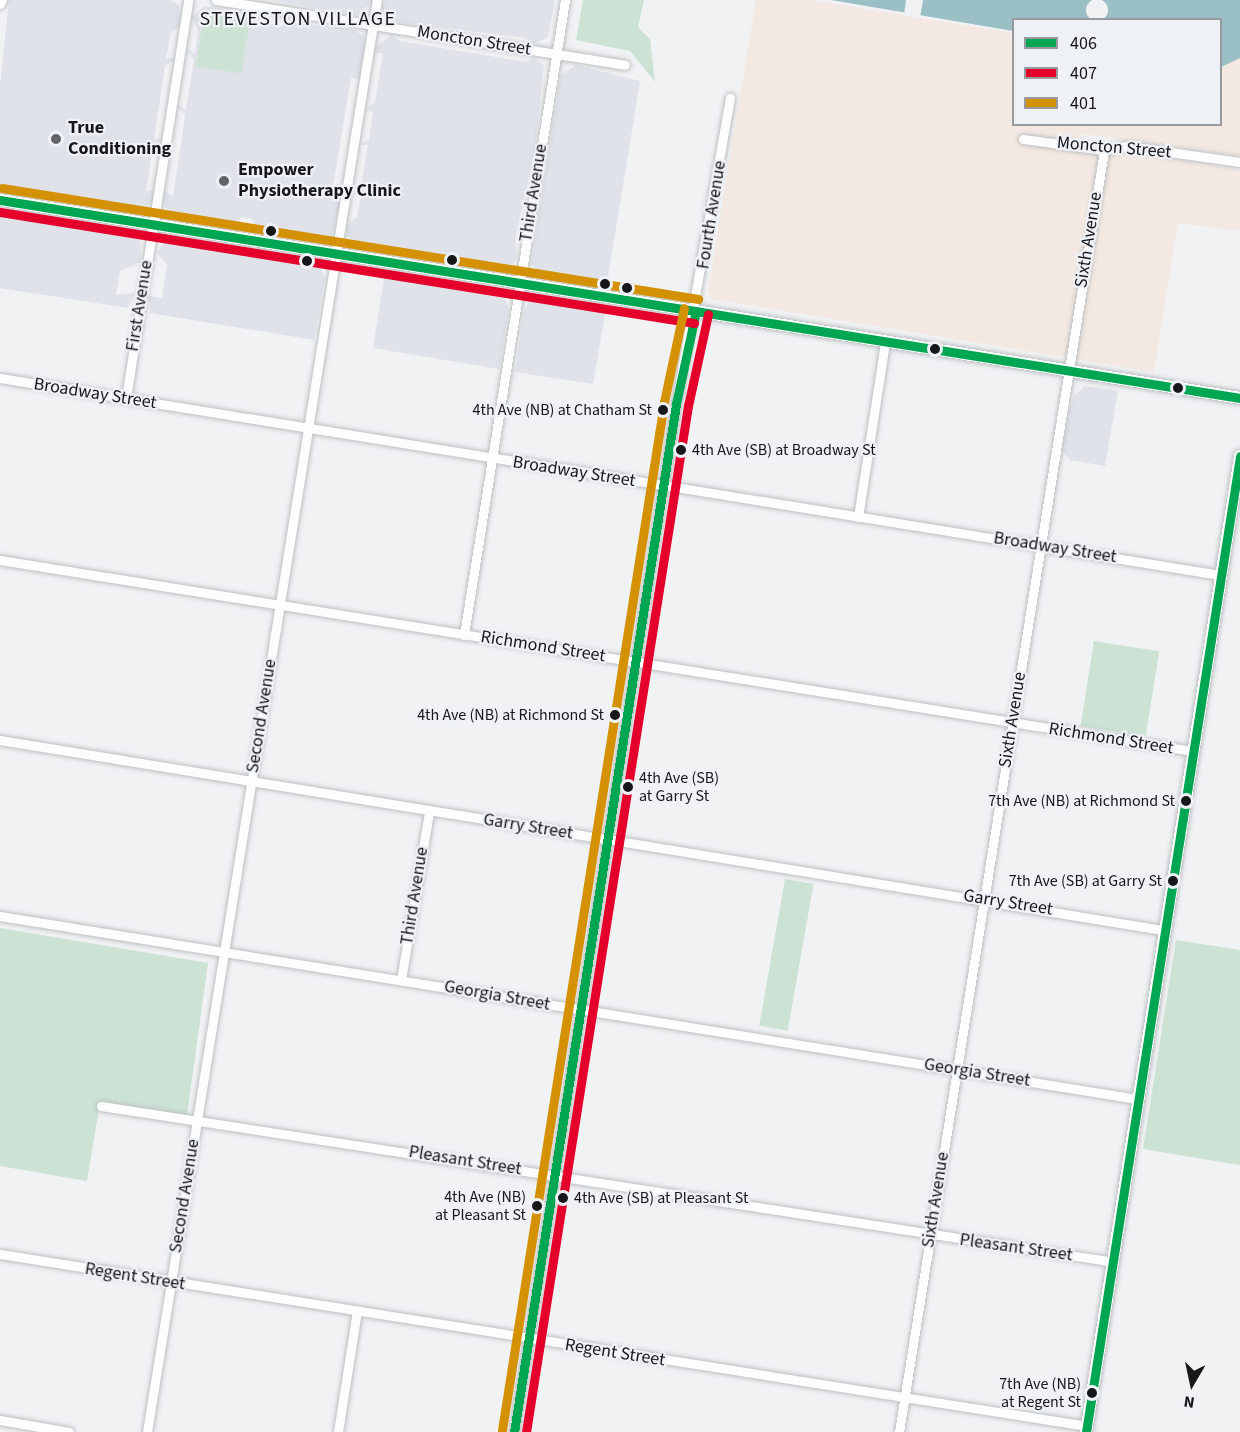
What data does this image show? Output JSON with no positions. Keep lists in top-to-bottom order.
{
  "streets": {
    "street": [
      "Moncton Street",
      "Third Avenue",
      "Fourth Avenue",
      "Sixth Avenue",
      "First Avenue",
      "Broadway Street",
      "Richmond Street",
      "Second Avenue",
      "Garry Street",
      "Georgia Street",
      "Pleasant Street",
      "Regent Street"
    ]
  },
  "crossings": [
    ["Moncton Street", "Third Avenue"],
    ["Moncton Street", "Sixth Avenue"],
    ["Moncton Street", "Second Avenue"],
    ["Third Avenue", "Broadway Street"],
    ["Third Avenue", "Richmond Street"],
    ["Third Avenue", "Garry Street"],
    ["Third Avenue", "Georgia Street"],
    ["Fourth Avenue", "Broadway Street"],
    ["Fourth Avenue", "Richmond Street"],
    ["Fourth Avenue", "Garry Street"],
    ["Fourth Avenue", "Georgia Street"],
    ["Fourth Avenue", "Pleasant Street"],
    ["Fourth Avenue", "Regent Street"],
    ["Sixth Avenue", "Broadway Street"],
    ["Sixth Avenue", "Richmond Street"],
    ["Sixth Avenue", "Garry Street"],
    ["Sixth Avenue", "Georgia Street"],
    ["Sixth Avenue", "Pleasant Street"],
    ["Sixth Avenue", "Regent Street"],
    ["First Avenue", "Broadway Street"],
    ["Broadway Street", "Second Avenue"],
    ["Richmond Street", "Second Avenue"],
    ["Second Avenue", "Garry Street"],
    ["Second Avenue", "Georgia Street"],
    ["Second Avenue", "Pleasant Street"],
    ["Second Avenue", "Regent Street"]
  ],
  "districts": ["STEVESTON VILLAGE"],
  "places": [
    "True Conditioning",
    "Empower Physiotherapy Clinic",
    "4th Ave (NB) at Chatham St",
    "4th Ave (SB) at Broadway St",
    "4th Ave (NB) at Richmond St",
    "4th Ave (SB) at Garry St",
    "7th Ave (NB) at Richmond St",
    "7th Ave (SB) at Garry St",
    "4th Ave (SB) at Pleasant St",
    "4th Ave (NB) at Pleasant St",
    "7th Ave (NB) at Regent St"
  ],
  "lines": ["transit line 401", "transit line 406", "transit line 407"],
  "legend": ["406", "407", "401"],
  "north": "bottom"
}
